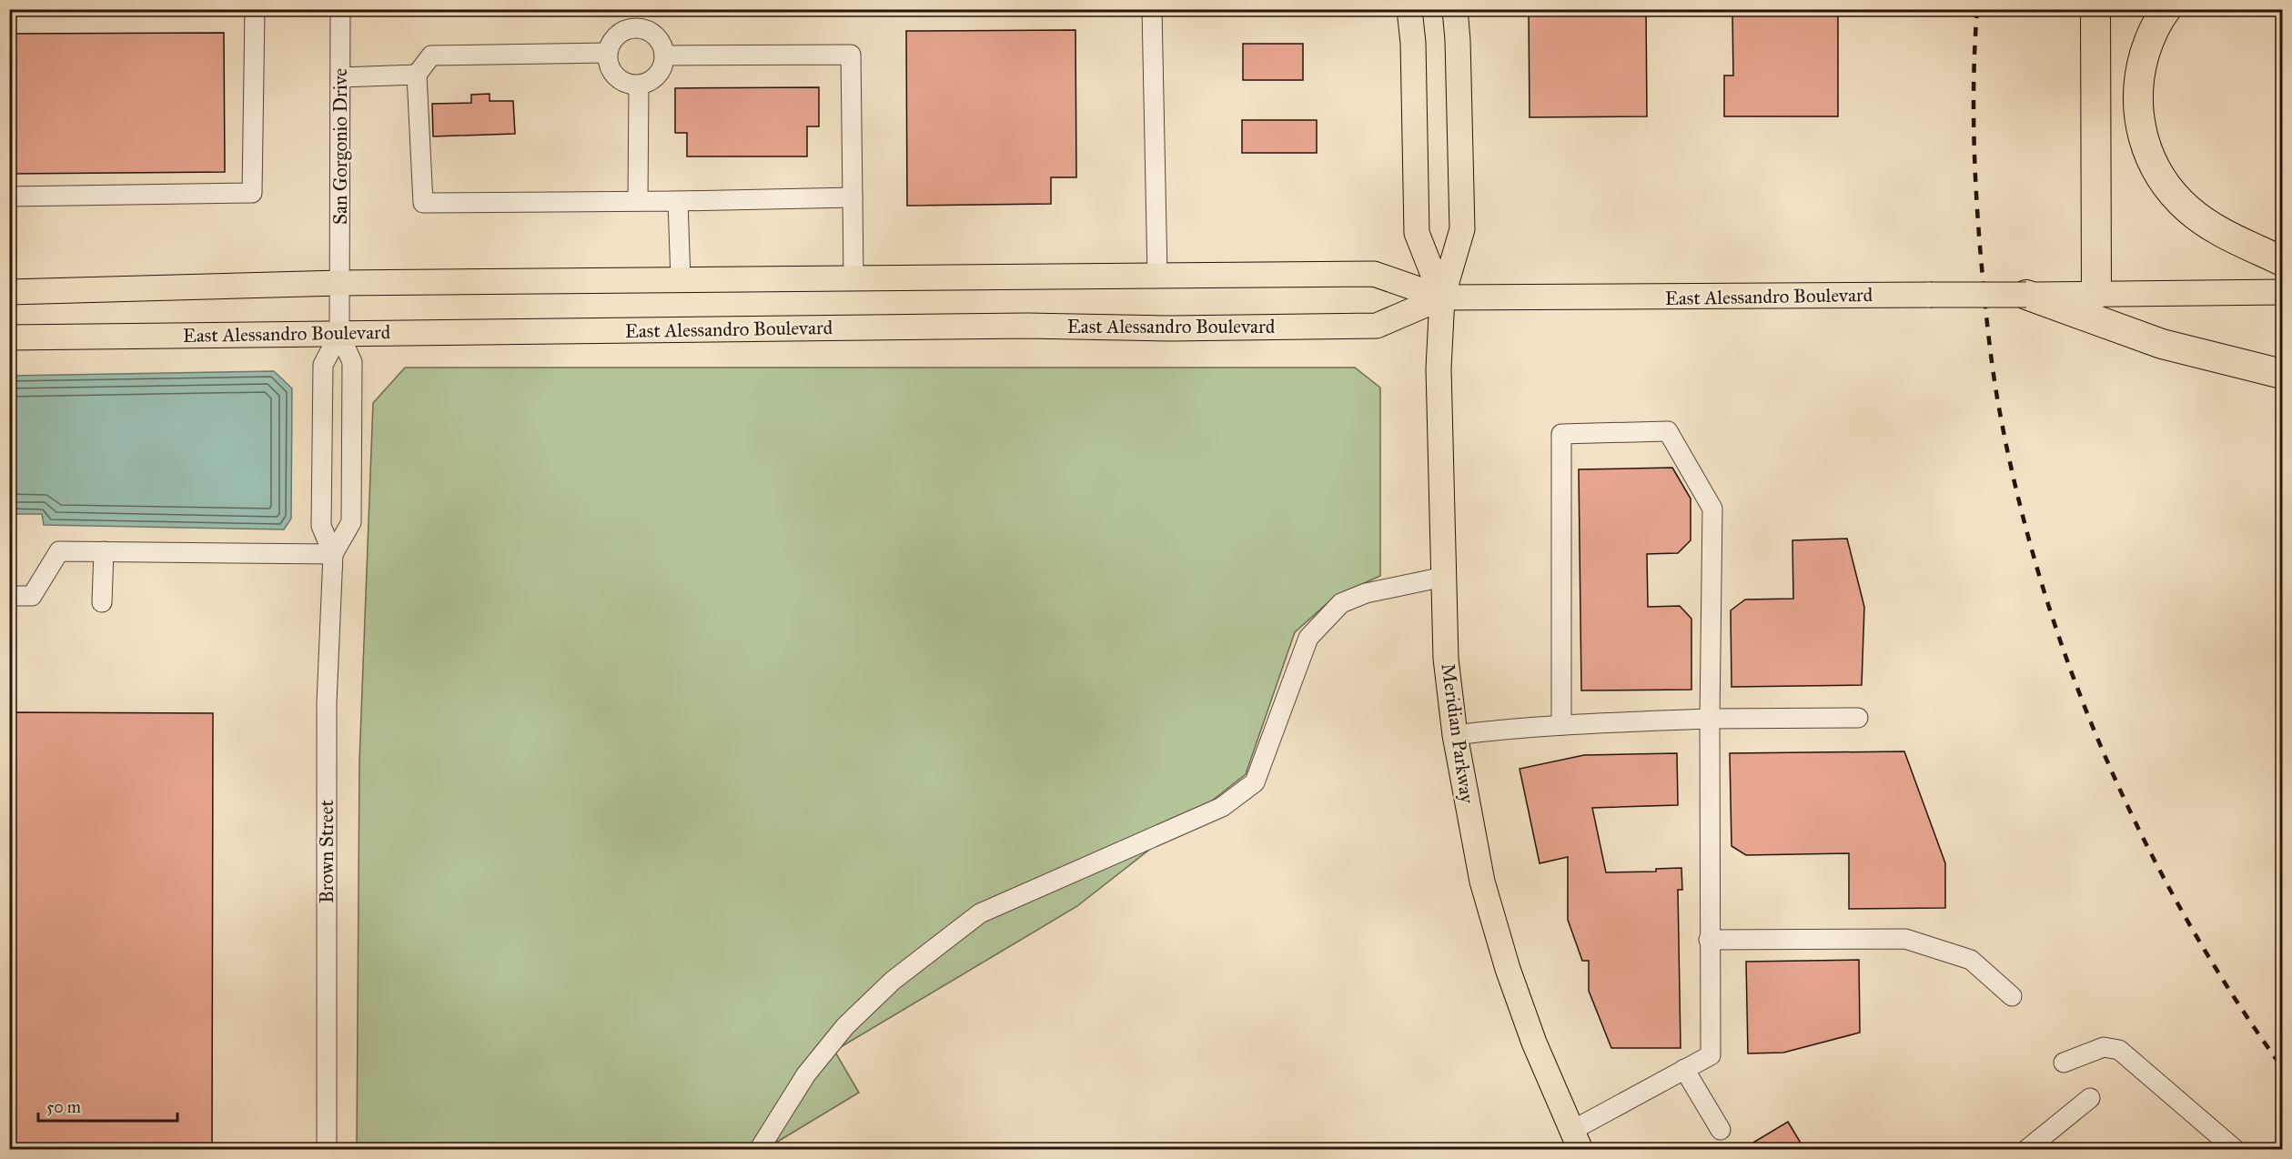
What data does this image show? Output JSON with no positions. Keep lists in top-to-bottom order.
{
  "streets": {
    "main road": ["East Alessandro Boulevard", "Meridian Parkway"],
    "street": ["San Gorgonio Drive", "Brown Street"]
  },
  "crossings": [
    ["San Gorgonio Drive", "East Alessandro Boulevard"],
    ["San Gorgonio Drive", "Brown Street"],
    ["East Alessandro Boulevard", "Meridian Parkway"],
    ["East Alessandro Boulevard", "Brown Street"]
  ],
  "scale_bar": "50 m"
}
